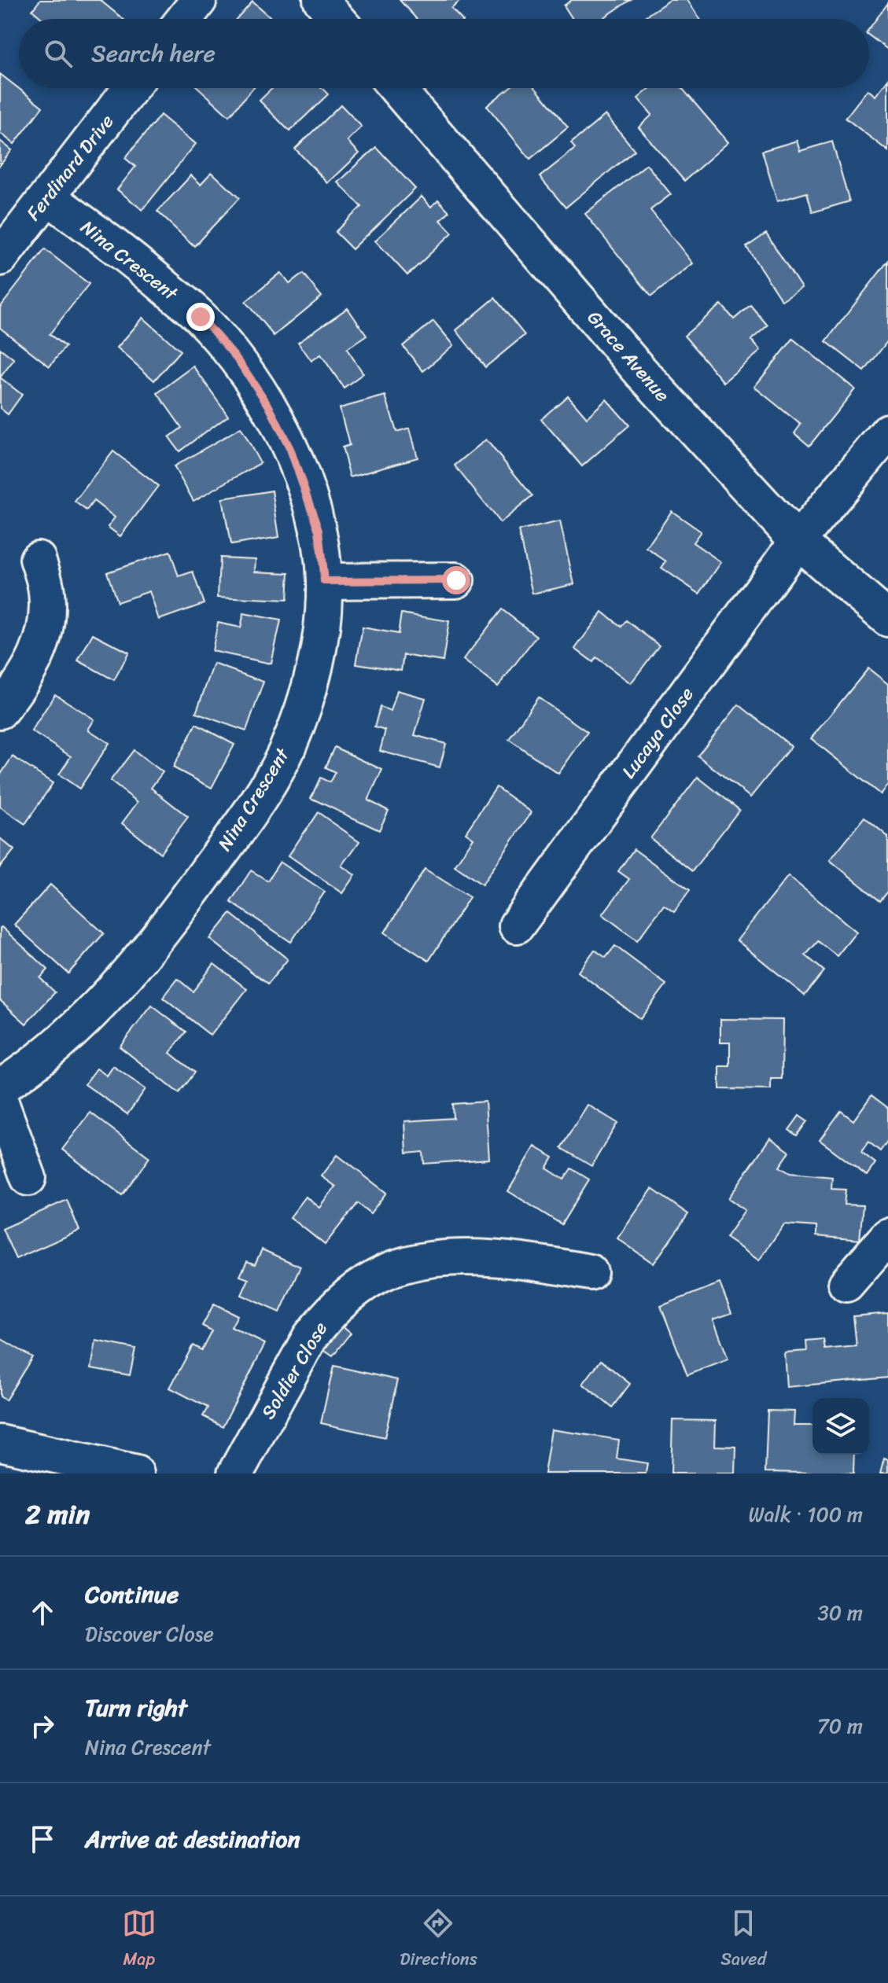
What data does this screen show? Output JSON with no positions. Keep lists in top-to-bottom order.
{
  "streets": {
    "street": [
      "Ferdinard Drive",
      "Nina Crescent",
      "Grace Avenue",
      "Lucaya Close",
      "Soldier Close"
    ]
  },
  "crossings": [
    ["Ferdinard Drive", "Nina Crescent"],
    ["Grace Avenue", "Lucaya Close"]
  ],
  "page": {
    "search": "Search here",
    "heading": ["2 min", "Walk · 100 m"],
    "list": [
      ["Continue", "Discover Close", "30 m"],
      ["Turn right", "Nina Crescent", "70 m"],
      "Arrive at destination"
    ],
    "nav": ["Map", "Directions", "Saved"]
  }
}
